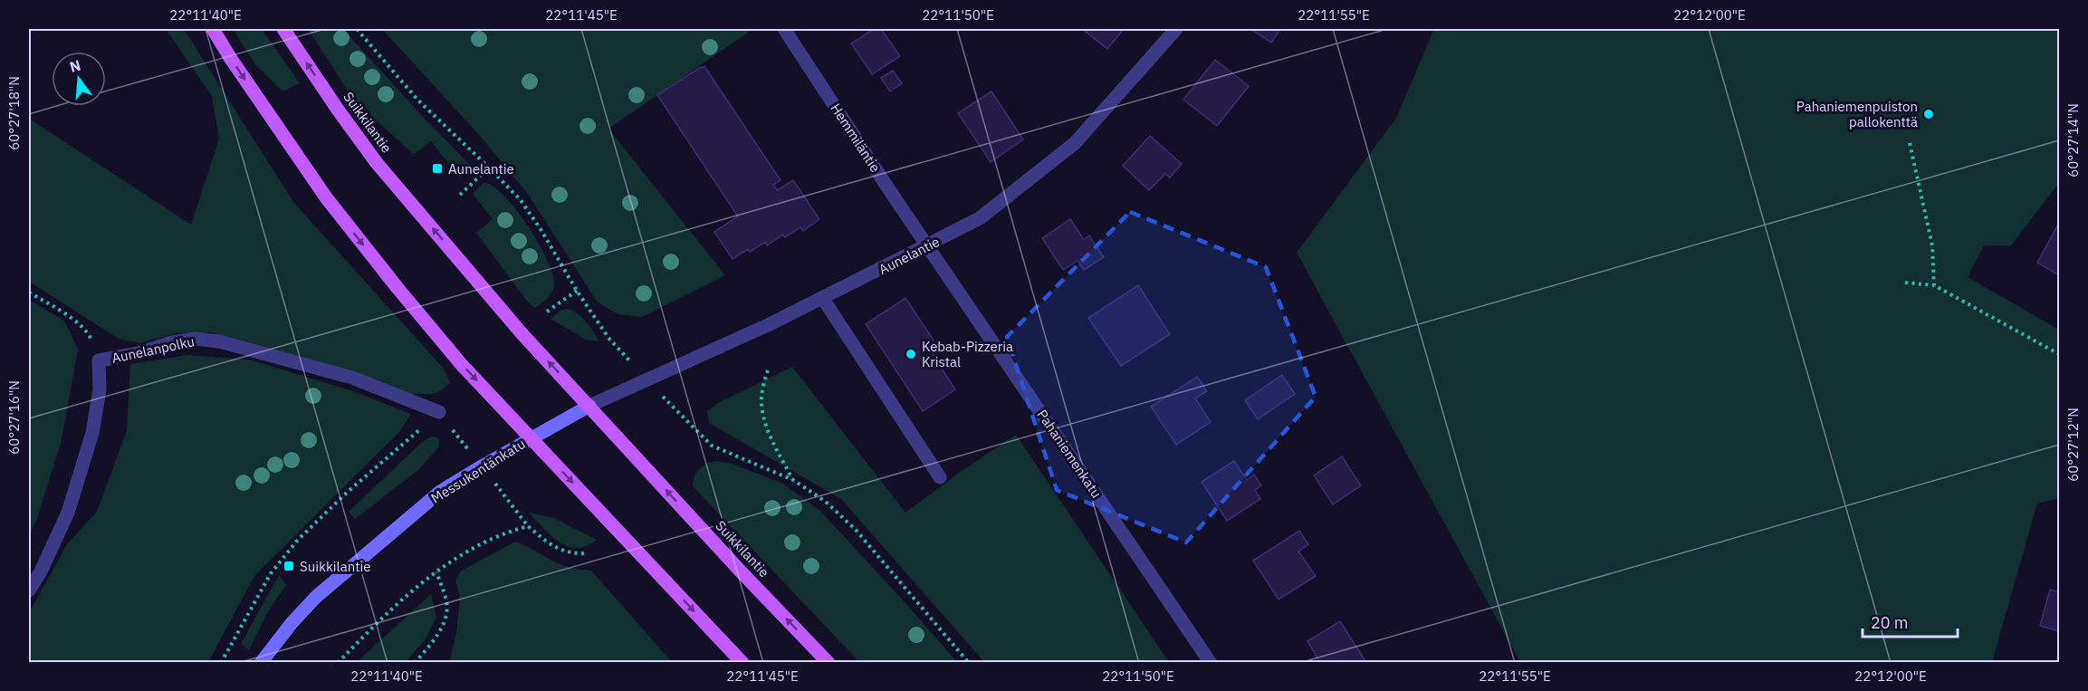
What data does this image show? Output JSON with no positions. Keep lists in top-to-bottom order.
{
  "streets": {
    "main road": ["Suikkilantie"],
    "street": [
      "Hemmiläntie",
      "Aunelantie",
      "Aunelanpolku",
      "Pahaniemenkatu",
      "Messukentänkatu"
    ]
  },
  "crossings": [
    ["Suikkilantie", "Aunelantie"],
    ["Suikkilantie", "Messukentänkatu"],
    ["Hemmiläntie", "Aunelantie"],
    ["Hemmiläntie", "Pahaniemenkatu"],
    ["Aunelantie", "Pahaniemenkatu"],
    ["Aunelantie", "Messukentänkatu"]
  ],
  "places": {
    "other": ["Pahaniemenpuiston pallokenttä", "Kebab-Pizzeria Kristal"],
    "transit": ["Aunelantie", "Suikkilantie"]
  },
  "scale_bar": "20 m",
  "north": "top",
  "coordinates": [
    "22°11'40\"E",
    "22°11'45\"E",
    "22°11'50\"E",
    "22°11'55\"E",
    "22°12'00\"E",
    "60°27'18\"N",
    "60°27'14\"N",
    "60°27'16\"N",
    "60°27'12\"N"
  ]
}
